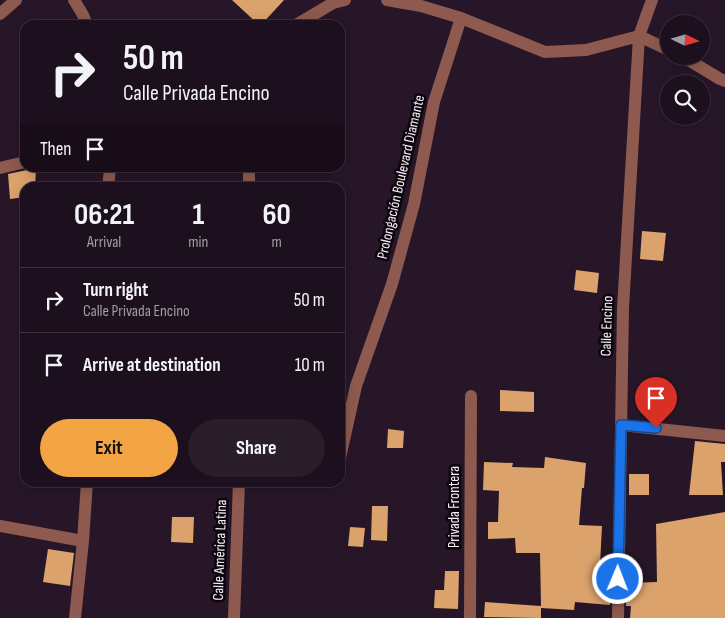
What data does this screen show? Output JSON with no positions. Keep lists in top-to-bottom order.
{
  "streets": {
    "street": [
      "Prolongación Boulevard Diamante",
      "Calle Encino",
      "Privada Frontera",
      "Calle América Latina"
    ]
  },
  "north": "right",
  "page": {
    "turn": ["50 m", "Calle Privada Encino"],
    "then": "Then",
    "eta": [
      "06:21",
      "Arrival",
      "1",
      "min",
      "60",
      "m"
    ],
    "list": [
      {
        "name": "Turn right",
        "note": "Calle Privada Encino",
        "value": "50 m"
      },
      {
        "name": "Arrive at destination",
        "value": "10 m"
      }
    ],
    "buttons": ["Exit", "Share"]
  }
}
